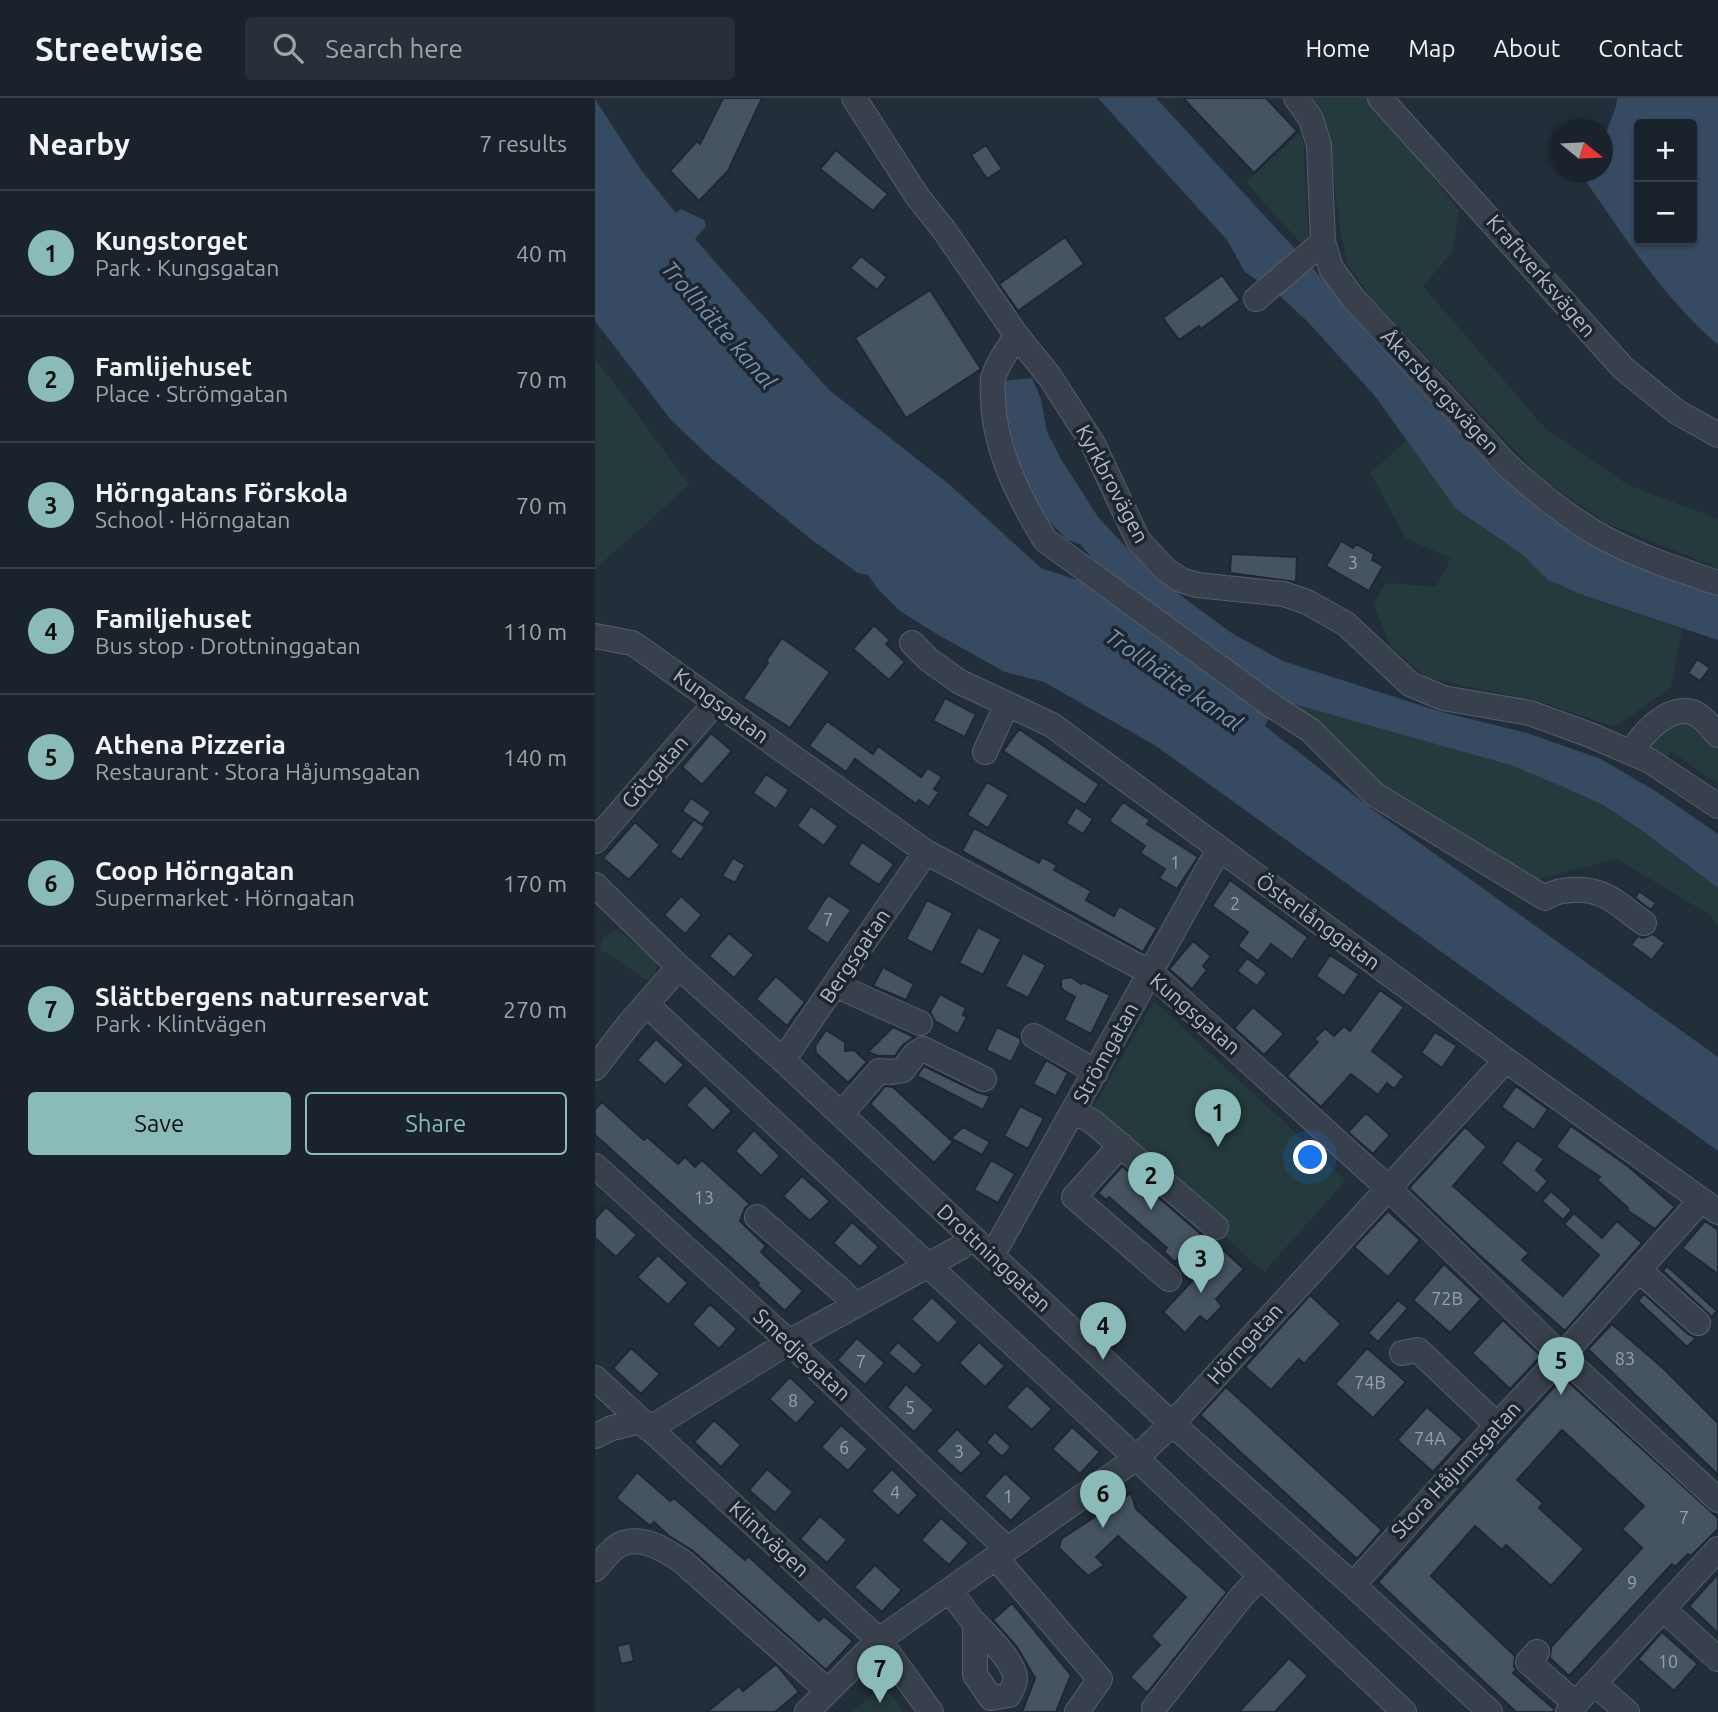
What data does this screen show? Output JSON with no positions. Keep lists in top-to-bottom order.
{
  "streets": {
    "street": [
      "Kraftverksvägen",
      "Åkersbergsvägen",
      "Kyrkbrovägen",
      "Kungsgatan",
      "Götgatan",
      "Österlånggatan",
      "Bergsgatan",
      "Strömgatan",
      "Drottninggatan",
      "Hörngatan",
      "Smedjegatan",
      "Stora Håjumsgatan",
      "Klintvägen"
    ]
  },
  "crossings": [
    ["Kungsgatan", "Götgatan"],
    ["Kungsgatan", "Bergsgatan"],
    ["Kungsgatan", "Strömgatan"],
    ["Kungsgatan", "Hörngatan"],
    ["Kungsgatan", "Stora Håjumsgatan"],
    ["Österlånggatan", "Strömgatan"],
    ["Österlånggatan", "Hörngatan"],
    ["Österlånggatan", "Stora Håjumsgatan"],
    ["Bergsgatan", "Drottninggatan"],
    ["Strömgatan", "Drottninggatan"],
    ["Drottninggatan", "Hörngatan"],
    ["Drottninggatan", "Stora Håjumsgatan"],
    ["Hörngatan", "Smedjegatan"],
    ["Hörngatan", "Klintvägen"]
  ],
  "water": ["Trollhätte kanal"],
  "house_numbers": [
    "3",
    "1",
    "2",
    "7",
    "13",
    "72B",
    "83",
    "7",
    "74B",
    "8",
    "5",
    "74A",
    "6",
    "3",
    "4",
    "1",
    "7",
    "9",
    "10"
  ],
  "north": "right",
  "page": {
    "header": "Streetwise",
    "search": "Search here",
    "nav": [
      "Home",
      "Map",
      "About",
      "Contact"
    ],
    "heading": ["Nearby", "7 results"],
    "map_buttons": ["+", "−"],
    "list": [
      {
        "mark": "1",
        "name": "Kungstorget",
        "note": "Park · Kungsgatan",
        "value": "40 m"
      },
      {
        "mark": "2",
        "name": "Famlijehuset",
        "note": "Place · Strömgatan",
        "value": "70 m"
      },
      {
        "mark": "3",
        "name": "Hörngatans Förskola",
        "note": "School · Hörngatan",
        "value": "70 m"
      },
      {
        "mark": "4",
        "name": "Familjehuset",
        "note": "Bus stop · Drottninggatan",
        "value": "110 m"
      },
      {
        "mark": "5",
        "name": "Athena Pizzeria",
        "note": "Restaurant · Stora Håjumsgatan",
        "value": "140 m"
      },
      {
        "mark": "6",
        "name": "Coop Hörngatan",
        "note": "Supermarket · Hörngatan",
        "value": "170 m"
      },
      {
        "mark": "7",
        "name": "Slättbergens naturreservat",
        "note": "Park · Klintvägen",
        "value": "270 m"
      }
    ],
    "buttons": ["Save", "Share"],
    "pins": [
      "1",
      "2",
      "3",
      "4",
      "5",
      "6",
      "7"
    ]
  }
}
